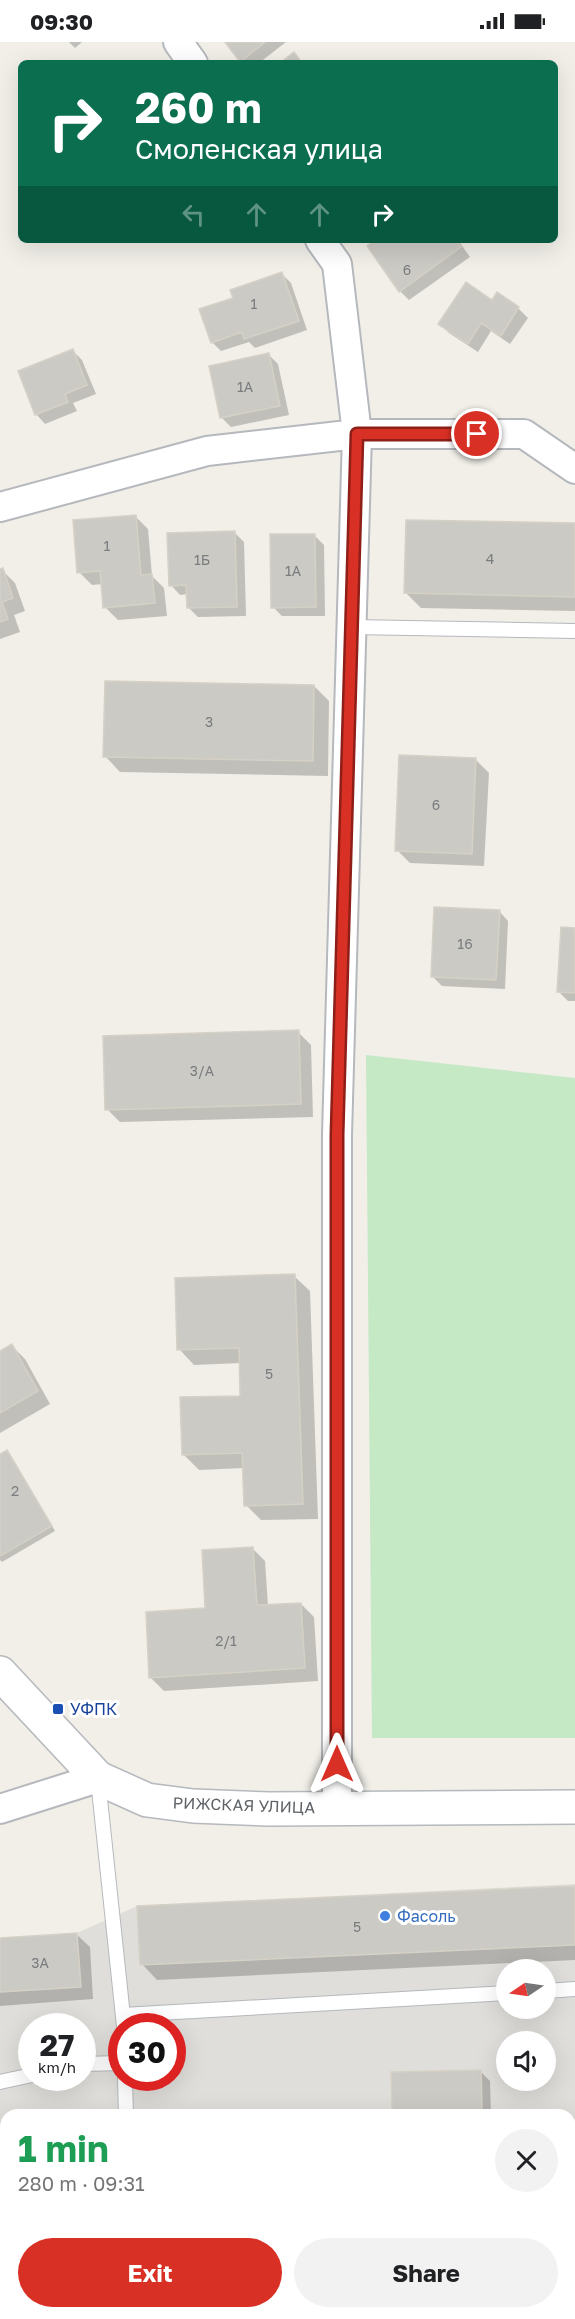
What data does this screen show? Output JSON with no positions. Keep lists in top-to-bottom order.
{
  "streets": {
    "street": ["РИЖСКАЯ УЛИЦА"]
  },
  "places": {
    "transit": ["УФПК"],
    "other": ["Фасоль"]
  },
  "house_numbers": [
    "6",
    "1",
    "1А",
    "1",
    "4",
    "1Б",
    "1А",
    "3",
    "6",
    "16",
    "3/А",
    "5",
    "2",
    "2/1",
    "5",
    "3А"
  ],
  "north": "left",
  "page": {
    "status": "09:30",
    "turn": ["260 m", "Смоленская улица"],
    "speed": "27 km/h",
    "limit": "30",
    "heading": ["1 min", "280 m · 09:31"],
    "buttons": ["Exit", "Share"]
  }
}
